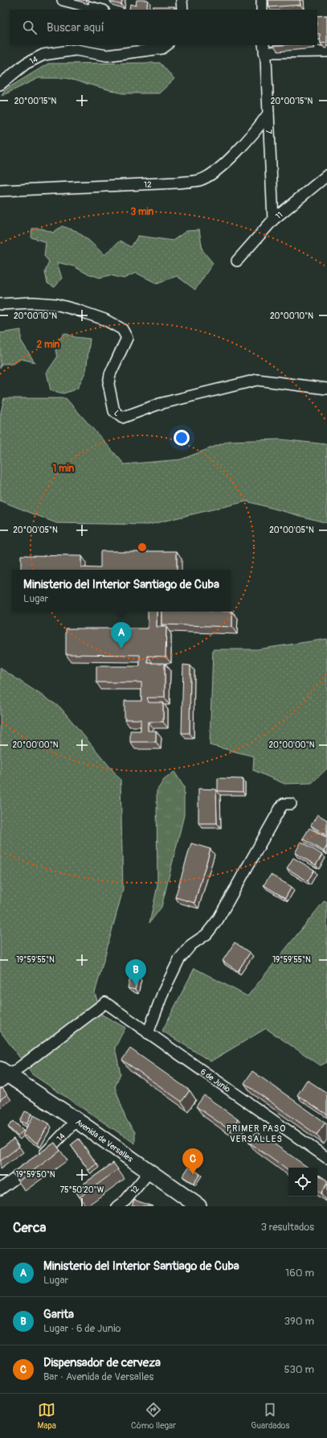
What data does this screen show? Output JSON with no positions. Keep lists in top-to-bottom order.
{
  "streets": {
    "street": [
      "14",
      "7",
      "12",
      "11",
      "L",
      "6 de Junio",
      "Avenida de Versalles"
    ]
  },
  "crossings": [
    ["14", "Avenida de Versalles"],
    ["7", "12"],
    ["7", "11"],
    ["12", "Avenida de Versalles"],
    ["6 de Junio", "Avenida de Versalles"]
  ],
  "districts": ["PRIMER PASO VERSALLES"],
  "page": {
    "search": "Buscar aquí",
    "popup": ["Ministerio del Interior Santiago de Cuba", "Lugar"],
    "pins": ["A", "B", "C"],
    "heading": ["Cerca", "3 resultados"],
    "list": [
      {
        "mark": "A",
        "name": "Ministerio del Interior Santiago de Cuba",
        "note": "Lugar",
        "value": "160 m"
      },
      {
        "mark": "B",
        "name": "Garita",
        "note": "Lugar · 6 de Junio",
        "value": "390 m"
      },
      {
        "mark": "C",
        "name": "Dispensador de cerveza",
        "note": "Bar · Avenida de Versalles",
        "value": "530 m"
      }
    ],
    "nav": ["Mapa", "Cómo llegar", "Guardados"]
  },
  "coordinates": [
    "20°00'15\"N",
    "20°00'10\"N",
    "20°00'05\"N",
    "20°00'00\"N",
    "19°59'55\"N",
    "19°59'50\"N",
    "75°50'20\"W"
  ],
  "rings": ["3 min", "2 min", "1 min"]
}
